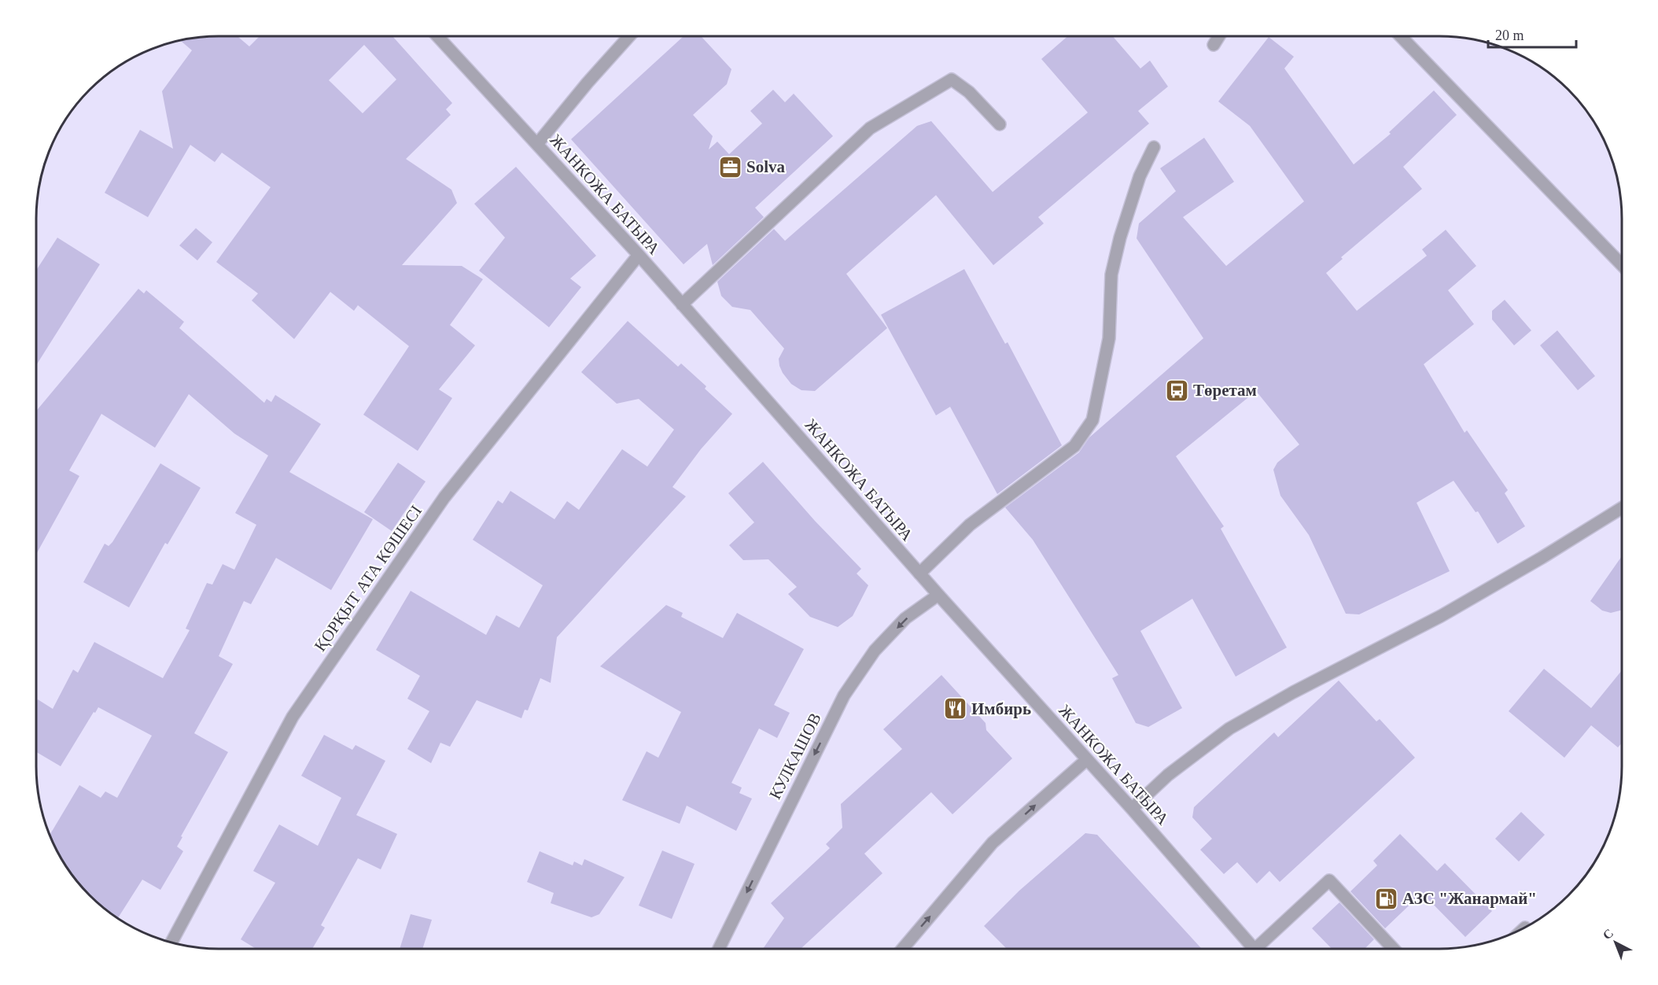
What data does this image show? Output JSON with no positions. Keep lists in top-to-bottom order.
{
  "streets": {
    "street": ["ЖАНКОЖА БАТЫРА", "ҚОРҚЫТ АТА КӨШЕСІ", "КУЛКАШОВ"]
  },
  "crossings": [
    ["ЖАНКОЖА БАТЫРА", "ҚОРҚЫТ АТА КӨШЕСІ"],
    ["ЖАНКОЖА БАТЫРА", "КУЛКАШОВ"]
  ],
  "one_way": ["КУЛКАШОВ"],
  "places": {
    "office": ["Solva"],
    "bus stop": ["Төретам"],
    "restaurant": ["Имбирь"],
    "fuel station": ["АЗС \"Жанармай\""]
  },
  "scale_bar": "20 m",
  "north": "top left"
}
